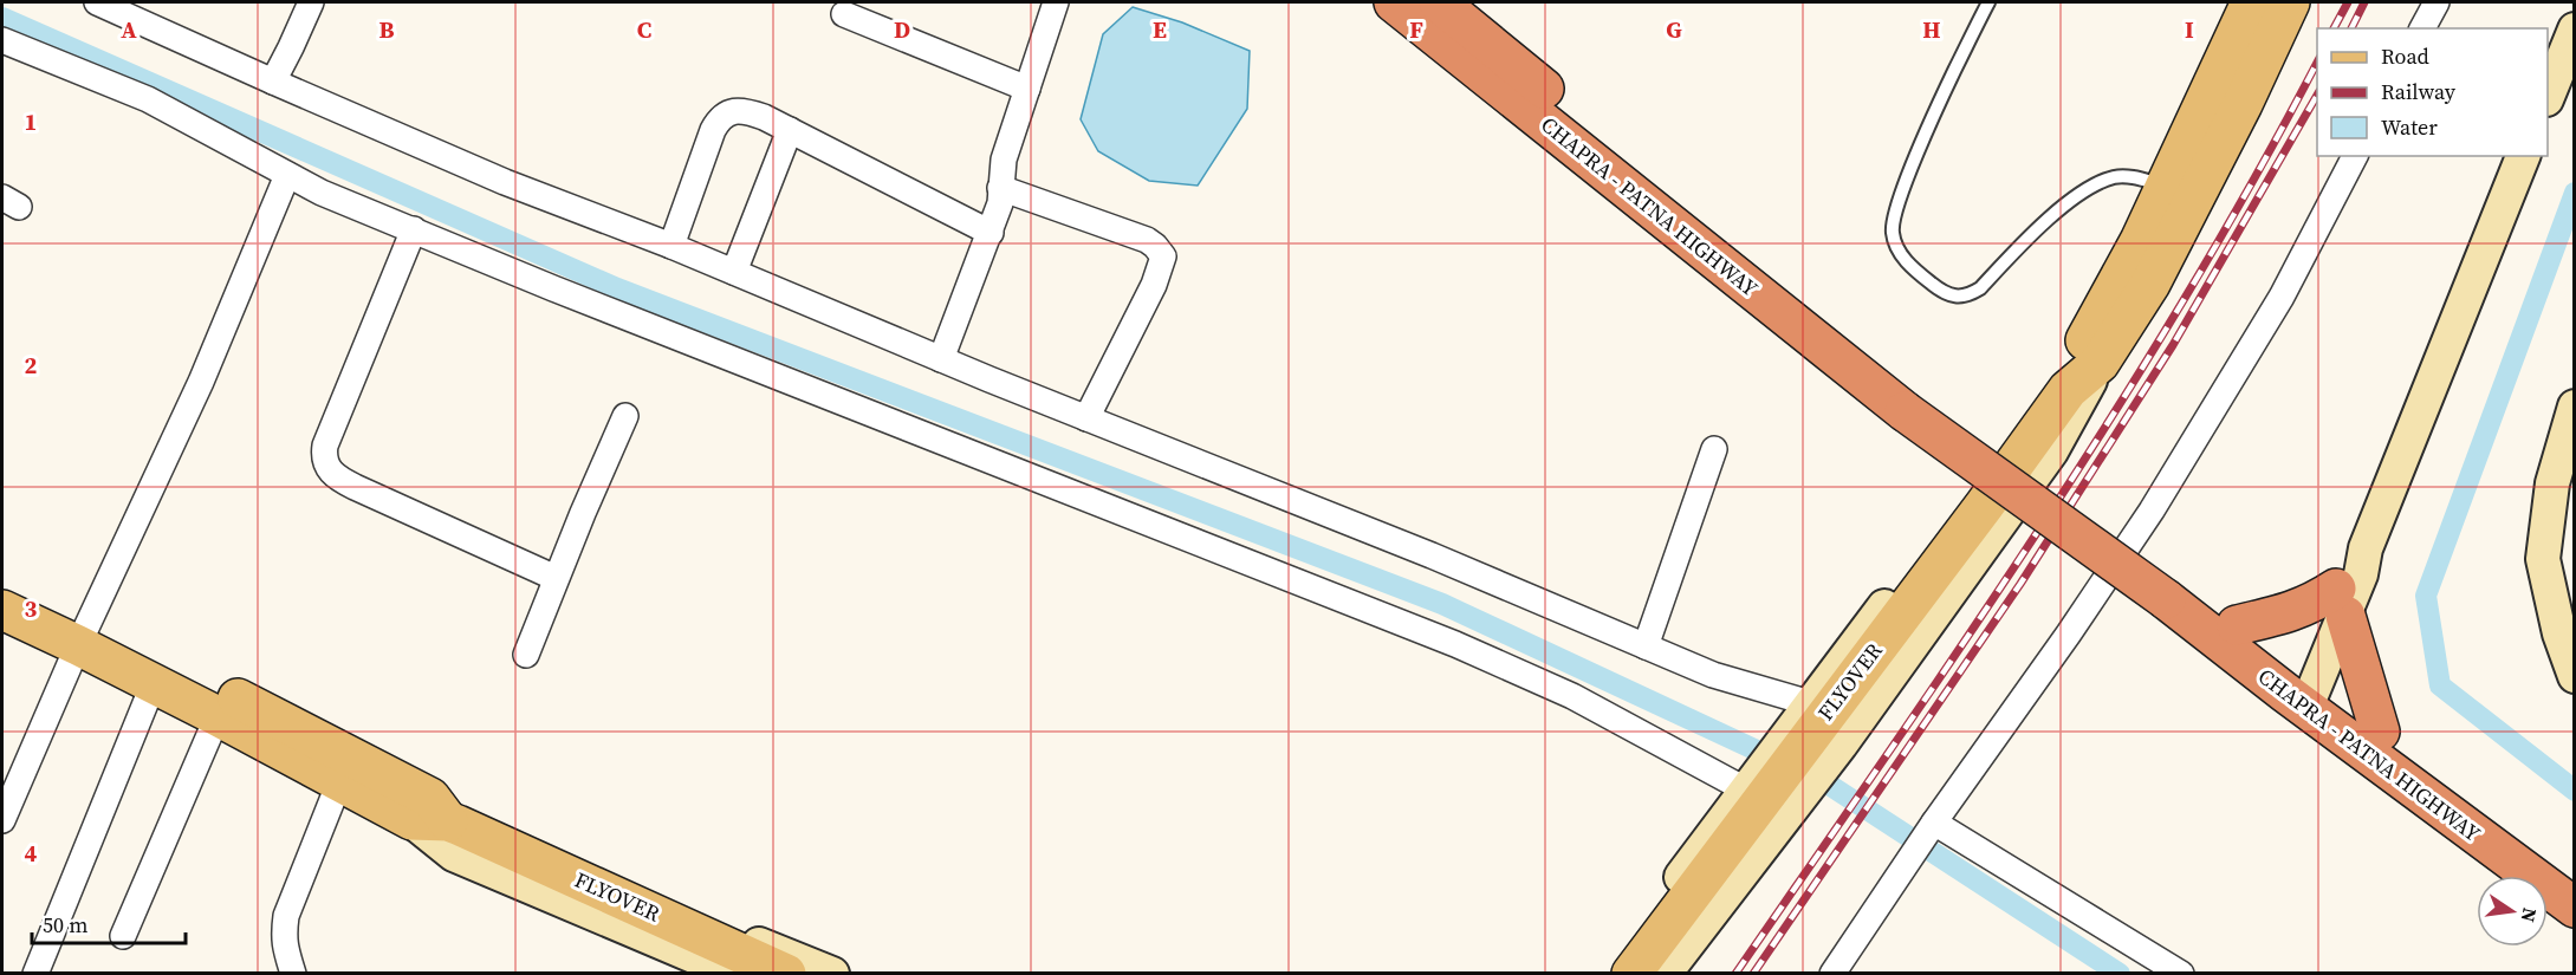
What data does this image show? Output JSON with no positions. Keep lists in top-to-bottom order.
{
  "streets": {
    "highway": ["CHAPRA - PATNA HIGHWAY"],
    "main road": ["FLYOVER"]
  },
  "legend": ["Road", "Railway", "Water"],
  "scale_bar": "50 m",
  "north": "right",
  "grid": {
    "columns": [
      "A",
      "B",
      "C",
      "D",
      "E",
      "F",
      "G",
      "H",
      "I"
    ],
    "rows": [
      "1",
      "2",
      "3",
      "4"
    ]
  }
}
